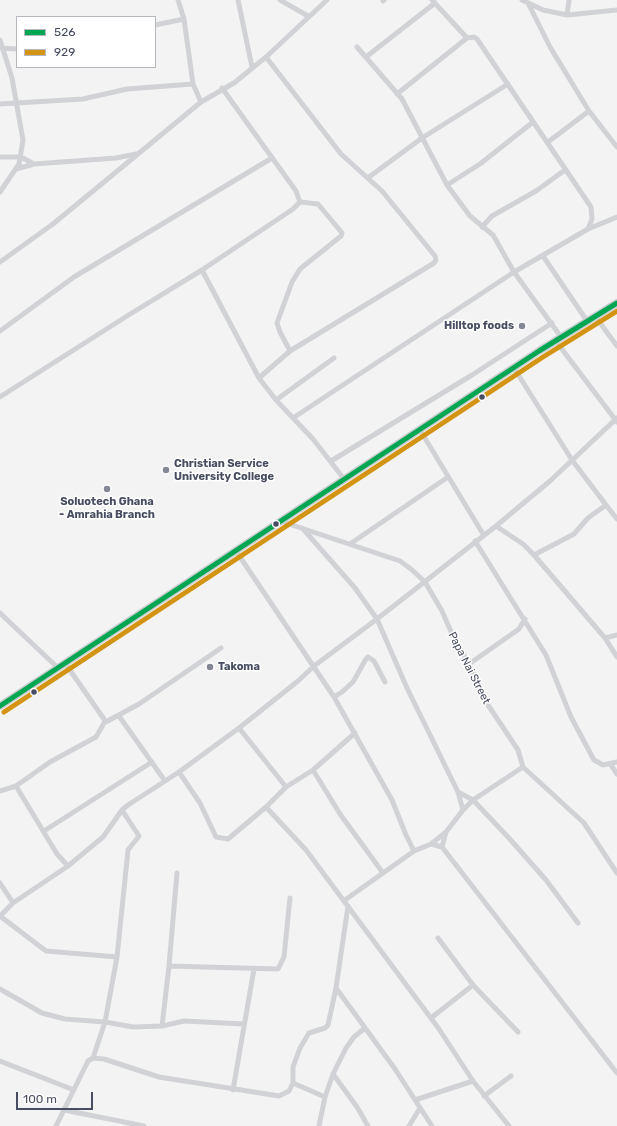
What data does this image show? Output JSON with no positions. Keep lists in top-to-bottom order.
{
  "streets": {
    "street": ["Papa Nai Street"]
  },
  "places": [
    "Hilltop foods",
    "Christian Service University College",
    "Soluotech Ghana - Amrahia Branch",
    "Takoma"
  ],
  "lines": ["transit line 526", "transit line 929"],
  "legend": ["526", "929"],
  "scale_bar": "100 m"
}
